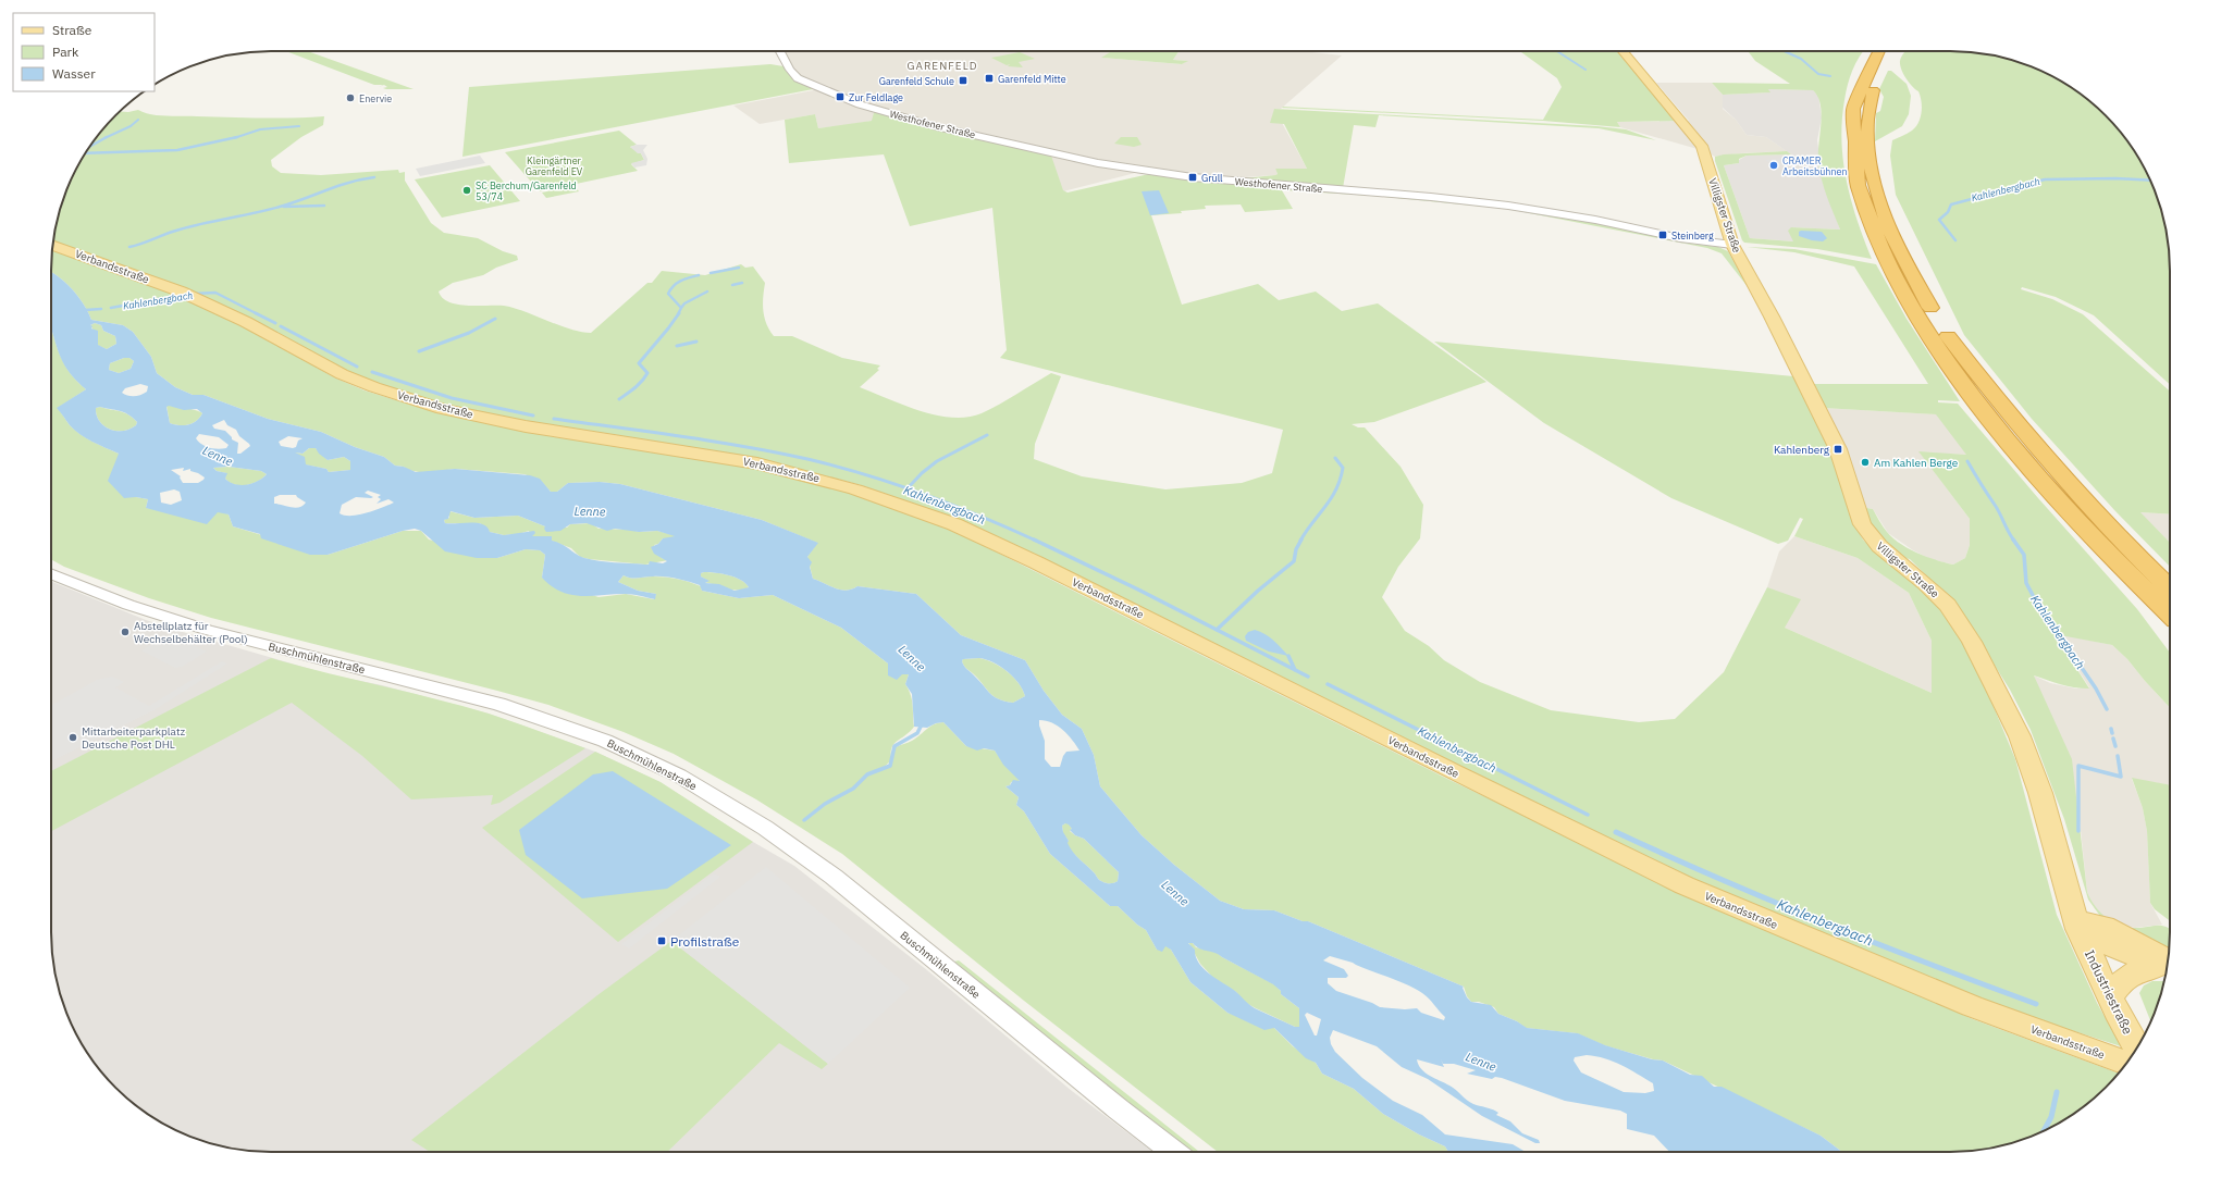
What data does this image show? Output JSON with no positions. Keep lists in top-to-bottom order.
{
  "streets": {
    "main road": ["Villigster Straße", "Verbandsstraße", "Industriestraße"],
    "street": ["Westhofener Straße", "Buschmühlenstraße"]
  },
  "crossings": [
    ["Westhofener Straße", "Villigster Straße"],
    ["Villigster Straße", "Industriestraße"]
  ],
  "districts": ["GARENFELD"],
  "water": ["Kahlenbergbach", "Lenne"],
  "parks": ["Kleingärtner Garenfeld EV"],
  "places": {
    "transit": [
      "Garenfeld Mitte",
      "Garenfeld Schule",
      "Zur Feldlage",
      "Grüll",
      "Steinberg",
      "Kahlenberg",
      "Profilstraße"
    ],
    "other": [
      "Enervie",
      "CRAMER Arbeitsbühnen",
      "SC Berchum/Garenfeld 53/74",
      "Am Kahlen Berge",
      "Abstellplatz für Wechselbehälter (Pool)",
      "Mittarbeiterparkplatz Deutsche Post DHL"
    ]
  },
  "legend": ["Straße", "Park", "Wasser"]
}
